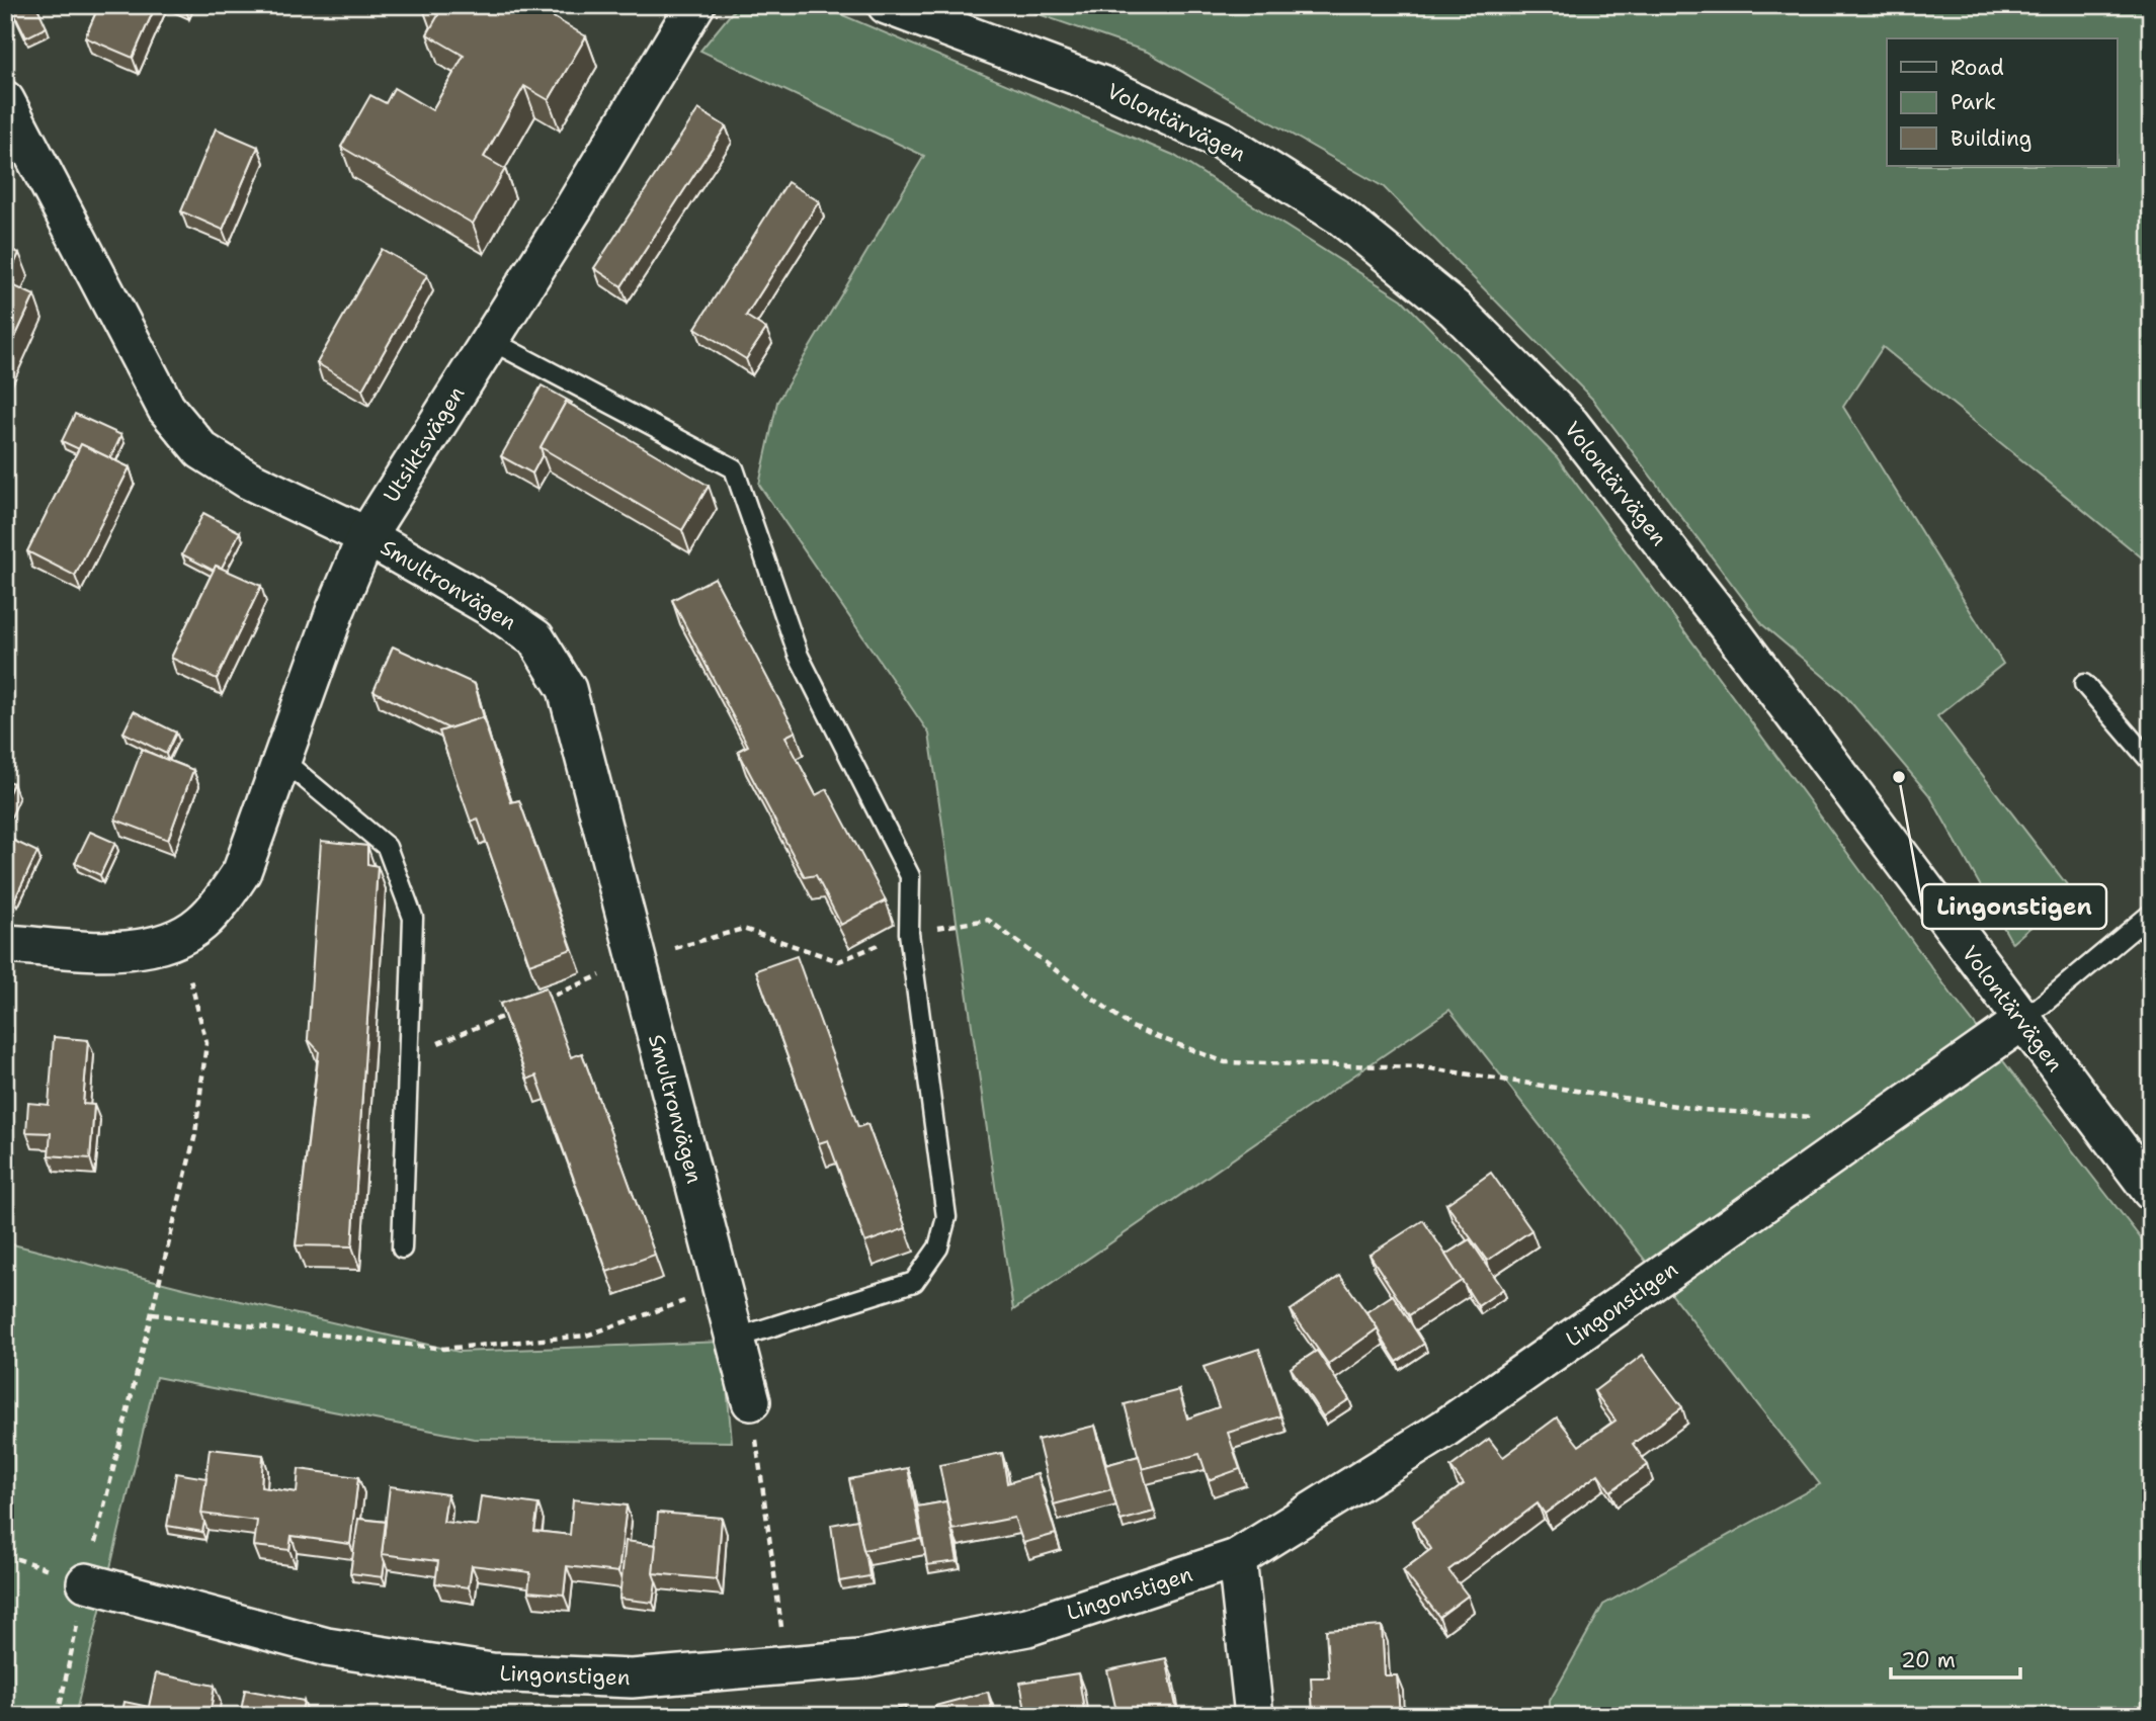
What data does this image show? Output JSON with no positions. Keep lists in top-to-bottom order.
{
  "streets": {
    "street": [
      "Volontärvägen",
      "Utsiktsvägen",
      "Smultronvägen",
      "Lingonstigen"
    ]
  },
  "crossings": [
    ["Volontärvägen", "Lingonstigen"],
    ["Utsiktsvägen", "Smultronvägen"]
  ],
  "places": ["Lingonstigen"],
  "legend": ["Road", "Park", "Building"],
  "scale_bar": "20 m"
}
